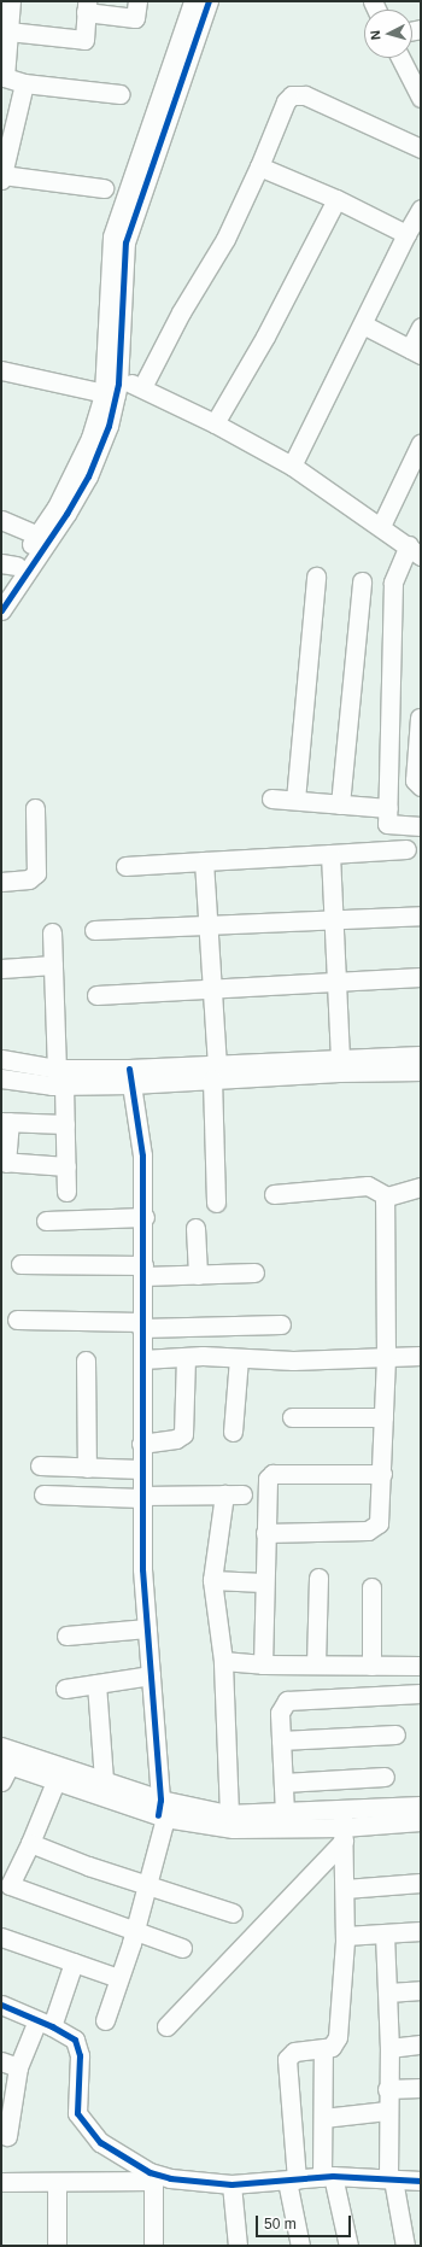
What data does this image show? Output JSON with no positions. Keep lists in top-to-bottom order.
{
  "scale_bar": "50 m",
  "north": "left"
}
